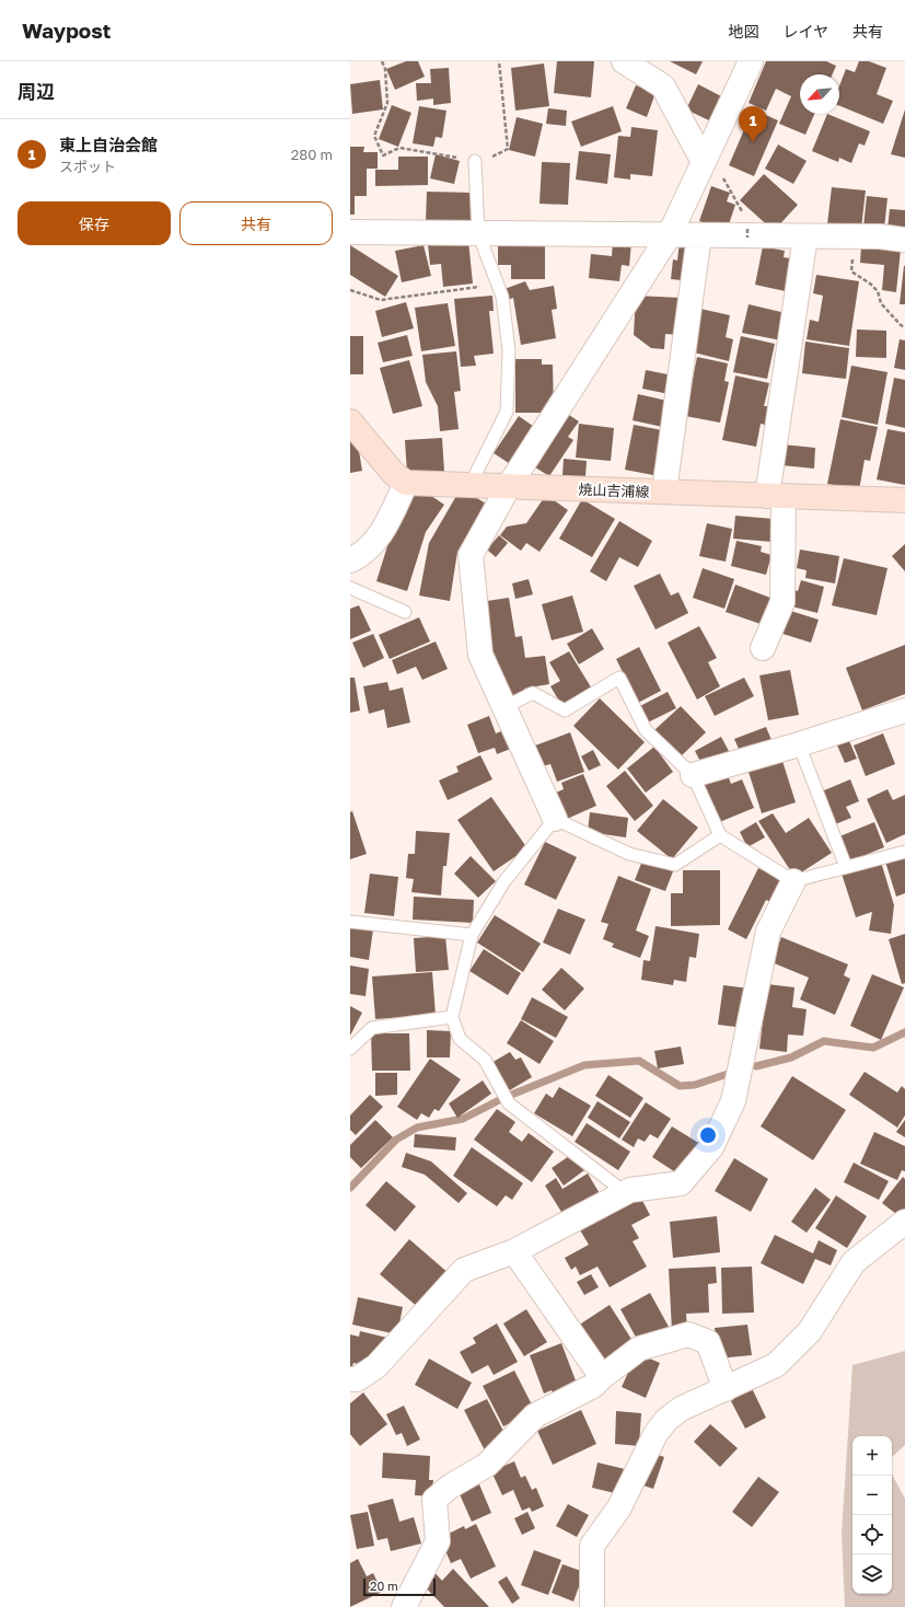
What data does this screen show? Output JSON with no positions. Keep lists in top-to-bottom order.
{
  "streets": {
    "main road": ["焼山吉浦線"]
  },
  "scale_bar": "20 m",
  "north": "bottom left",
  "page": {
    "header": "Waypost",
    "nav": ["地図", "レイヤ", "共有"],
    "heading": "周辺",
    "pins": "1",
    "list": [
      {
        "mark": "1",
        "name": "東上自治会館",
        "note": "スポット",
        "value": "280 m"
      }
    ],
    "buttons": ["保存", "共有"],
    "map_buttons": ["+", "−"],
    "scale": "20 m"
  }
}
